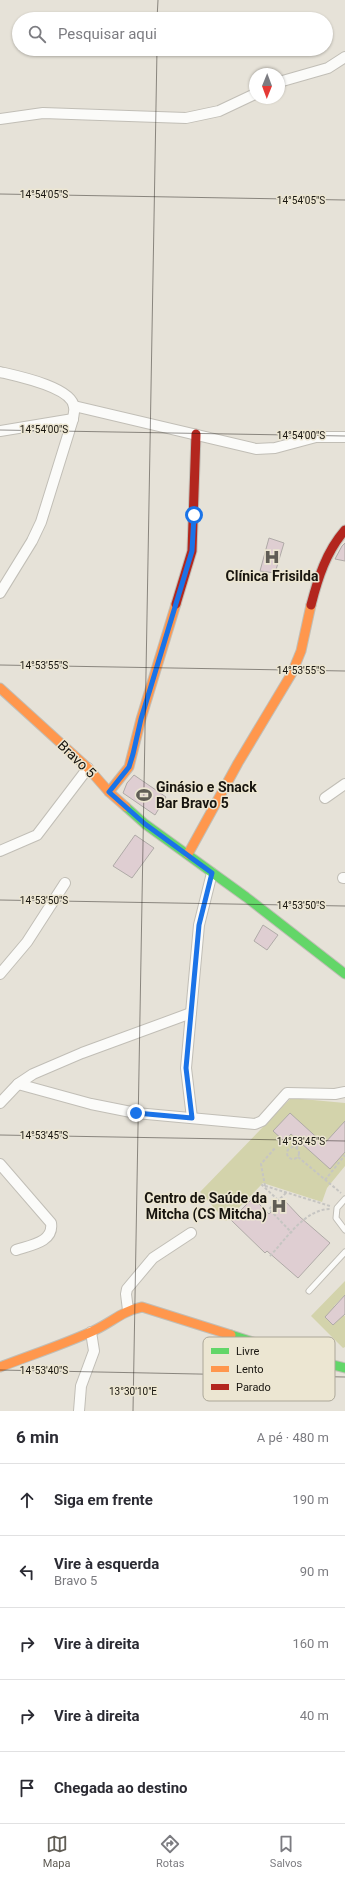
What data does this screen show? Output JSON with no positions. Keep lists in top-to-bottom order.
{
  "streets": {
    "street": ["Bravo 5"]
  },
  "places": {
    "hospital": ["Clínica Frisilda", "Centro de Saúde da Mitcha (CS Mitcha)"],
    "sports": ["Ginásio e Snack Bar Bravo 5"]
  },
  "legend": ["Livre", "Lento", "Parado"],
  "north": "bottom",
  "page": {
    "search": "Pesquisar aqui",
    "heading": ["6 min", "A pé · 480 m"],
    "list": [
      ["Siga em frente", "190 m"],
      ["Vire à esquerda", "Bravo 5", "90 m"],
      ["Vire à direita", "160 m"],
      ["Vire à direita", "40 m"],
      "Chegada ao destino"
    ],
    "nav": ["Mapa", "Rotas", "Salvos"]
  },
  "coordinates": [
    "14°54'05\"S",
    "14°54'00\"S",
    "14°53'55\"S",
    "14°53'50\"S",
    "14°53'45\"S",
    "14°53'40\"S",
    "13°30'10\"E"
  ]
}
